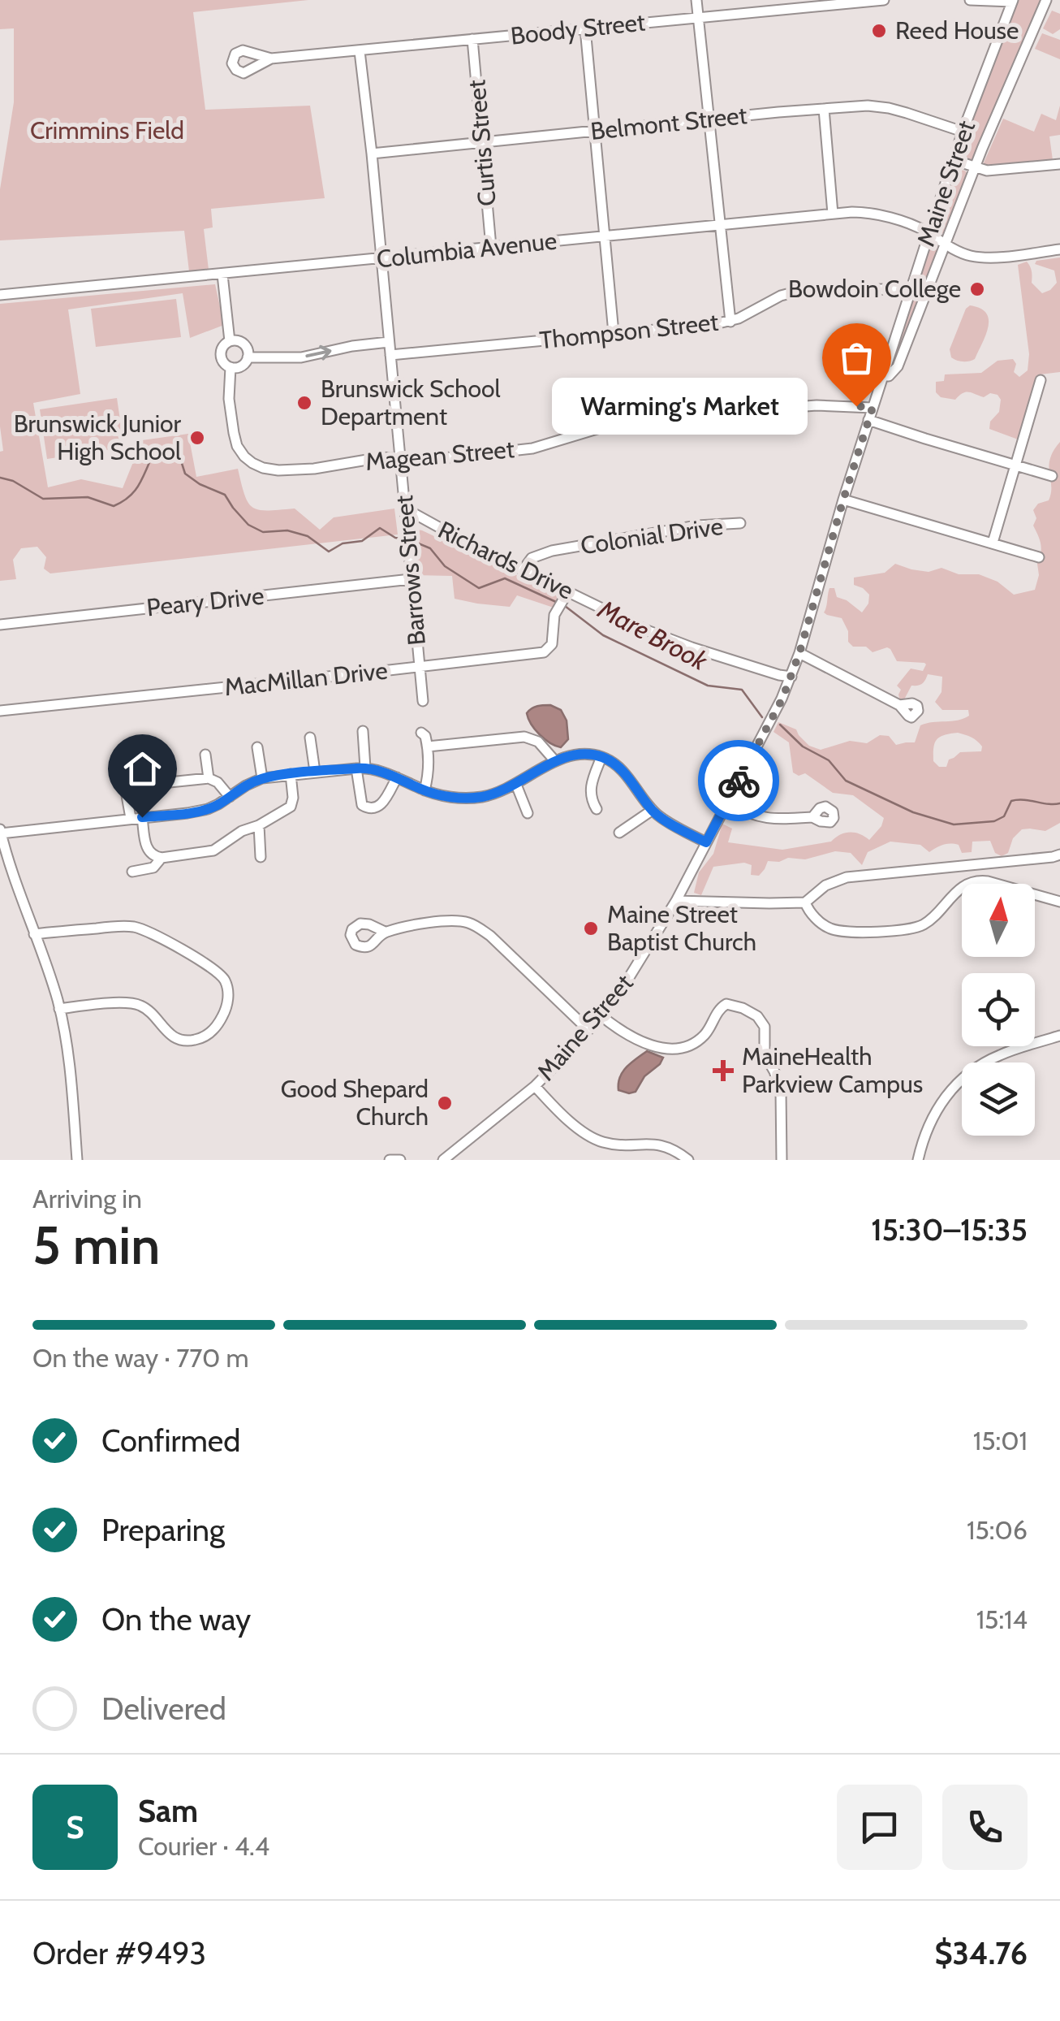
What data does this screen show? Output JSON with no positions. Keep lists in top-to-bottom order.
{
  "streets": {
    "street": [
      "Boody Street",
      "Belmont Street",
      "Curtis Street",
      "Maine Street",
      "Columbia Avenue",
      "Thompson Street",
      "Magean Street",
      "Colonial Drive",
      "Richards Drive",
      "Barrows Street",
      "Peary Drive",
      "MacMillan Drive"
    ]
  },
  "crossings": [
    ["Boody Street", "Curtis Street"],
    ["Boody Street", "Barrows Street"],
    ["Belmont Street", "Curtis Street"],
    ["Belmont Street", "Maine Street"],
    ["Belmont Street", "Barrows Street"],
    ["Curtis Street", "Columbia Avenue"],
    ["Maine Street", "Columbia Avenue"],
    ["Maine Street", "Thompson Street"],
    ["Maine Street", "Magean Street"],
    ["Maine Street", "Richards Drive"],
    ["Columbia Avenue", "Magean Street"],
    ["Columbia Avenue", "Barrows Street"],
    ["Thompson Street", "Barrows Street"],
    ["Magean Street", "Barrows Street"],
    ["Colonial Drive", "Richards Drive"],
    ["Richards Drive", "Barrows Street"],
    ["Richards Drive", "MacMillan Drive"],
    ["Barrows Street", "Peary Drive"],
    ["Barrows Street", "MacMillan Drive"]
  ],
  "water": ["Mare Brook"],
  "parks": ["Crimmins Field"],
  "places": {
    "other": [
      "Reed House",
      "Bowdoin College",
      "Brunswick School Department",
      "Warming's Market",
      "Brunswick Junior High School",
      "Maine Street Baptist Church",
      "Good Shepard Church"
    ],
    "health": ["MaineHealth Parkview Campus"]
  },
  "north": "top",
  "page": {
    "bubble": "Warming's Market",
    "heading": ["5 min", "Arriving in", "15:30–15:35"],
    "panel": [
      "Sam",
      "Courier · 4.4",
      "Order #9493",
      "$34.76"
    ],
    "bar": "On the way · 770 m",
    "list": [
      ["Confirmed", "15:01"],
      ["Preparing", "15:06"],
      ["On the way", "15:14"],
      "Delivered"
    ],
    "round": "S"
  }
}
